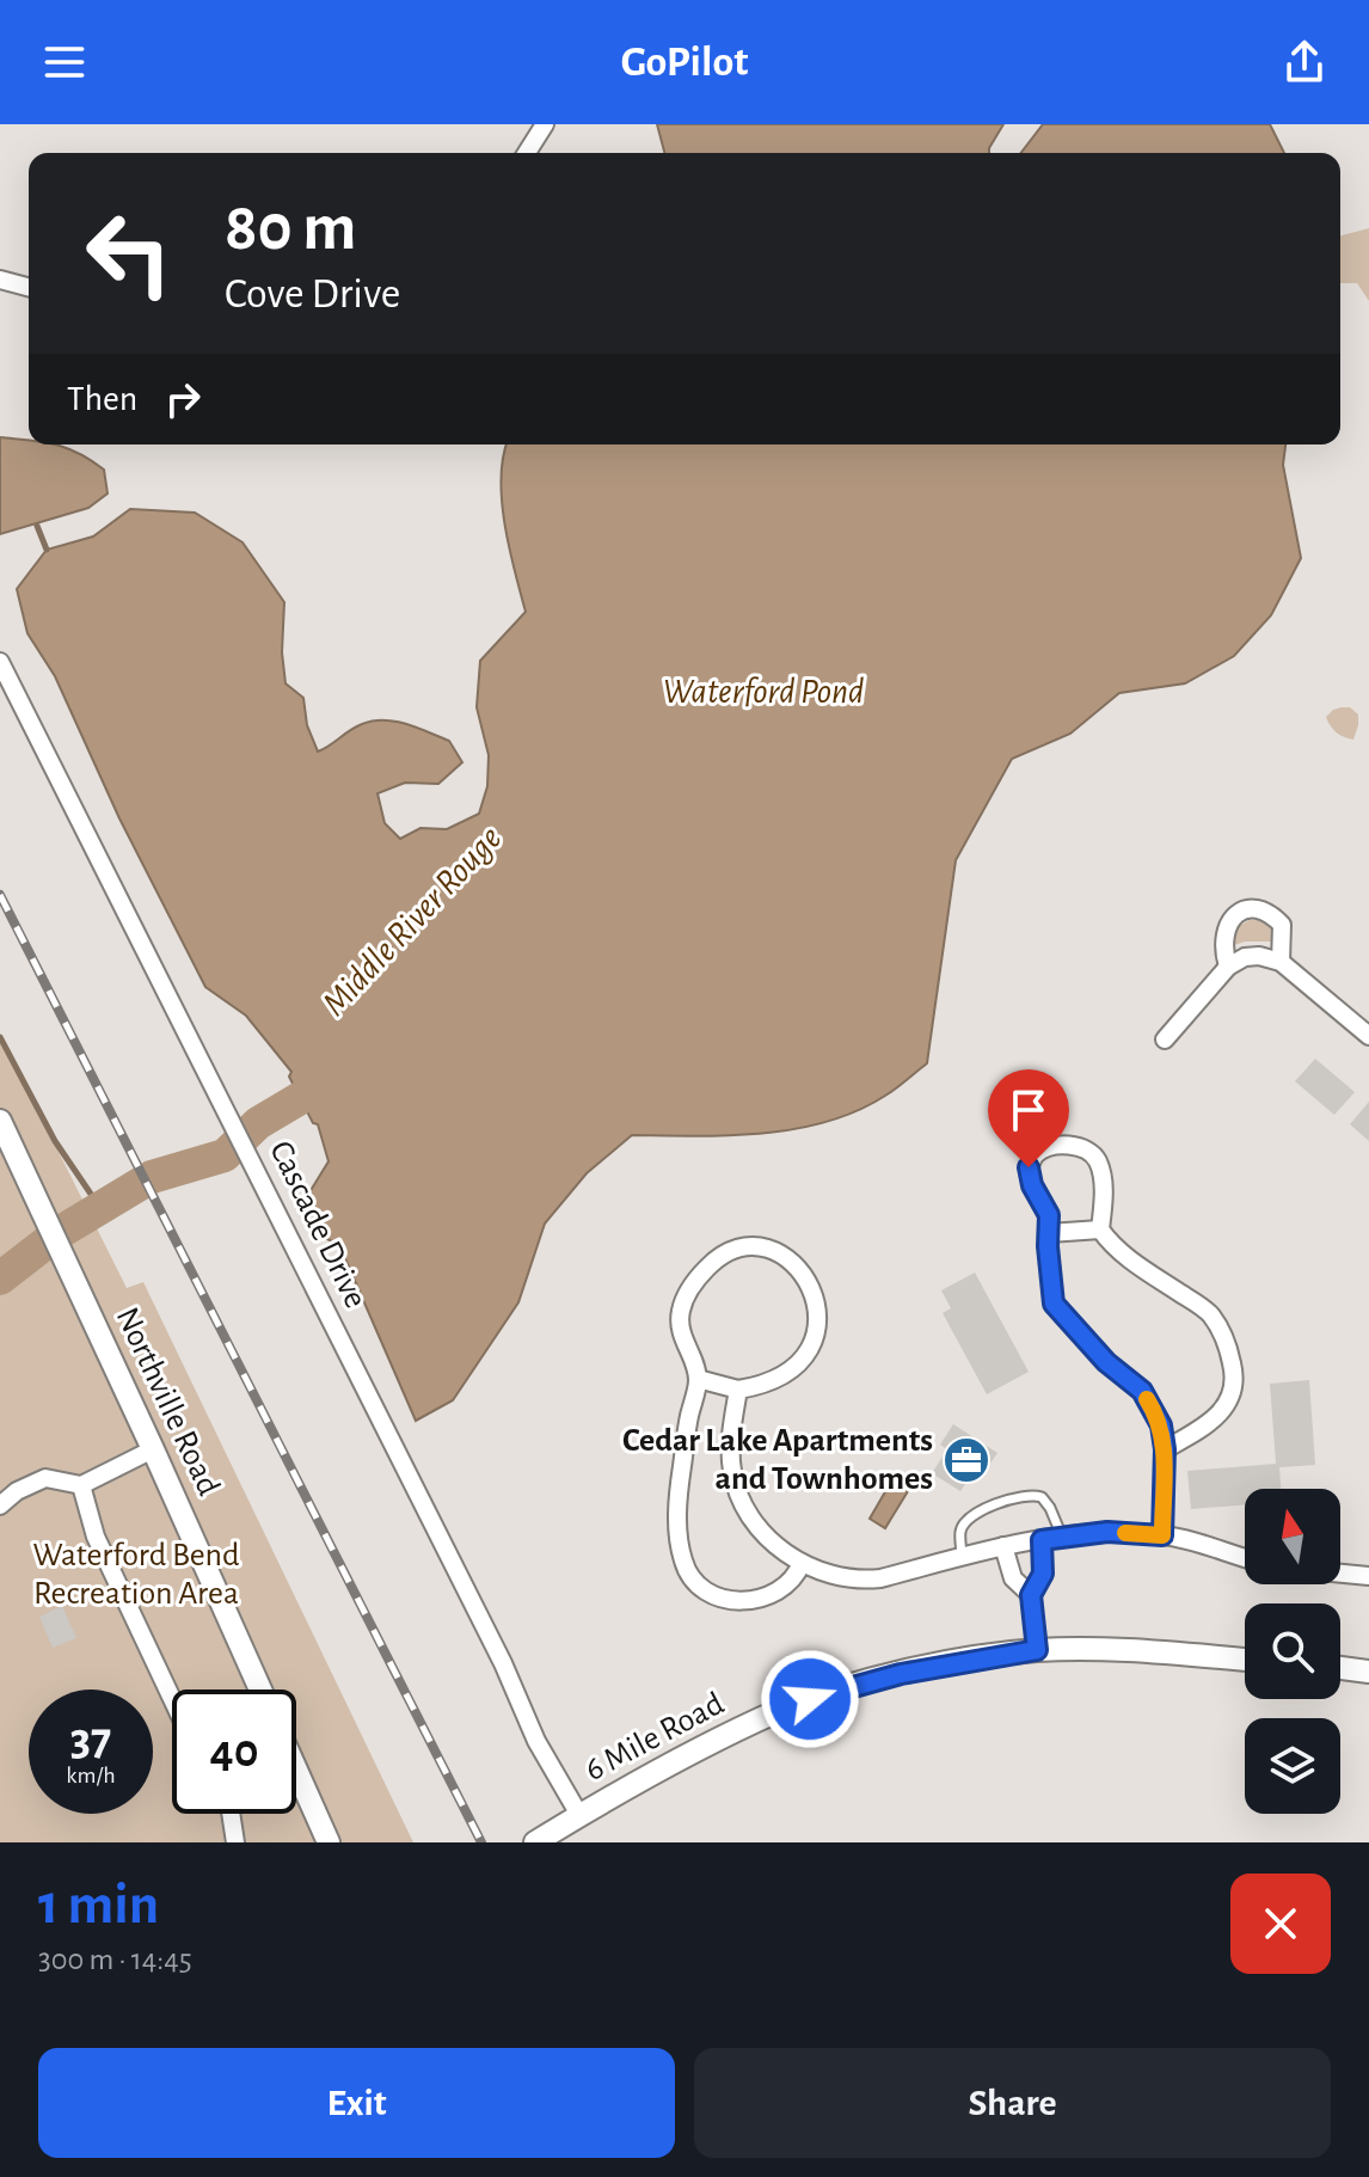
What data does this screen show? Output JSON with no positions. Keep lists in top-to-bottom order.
{
  "streets": {
    "street": ["Cascade Drive", "Northville Road", "6 Mile Road"]
  },
  "crossings": [
    ["Cascade Drive", "6 Mile Road"]
  ],
  "water": ["Waterford Pond", "Middle River Rouge"],
  "parks": ["Waterford Bend Recreation Area"],
  "places": {
    "office": ["Cedar Lake Apartments and Townhomes"]
  },
  "north": "top",
  "page": {
    "header": "GoPilot",
    "turn": ["80 m", "Cove Drive"],
    "then": "Then",
    "speed": "37 km/h",
    "limit": "40",
    "heading": ["1 min", "300 m · 14:45"],
    "buttons": ["Exit", "Share"]
  }
}
